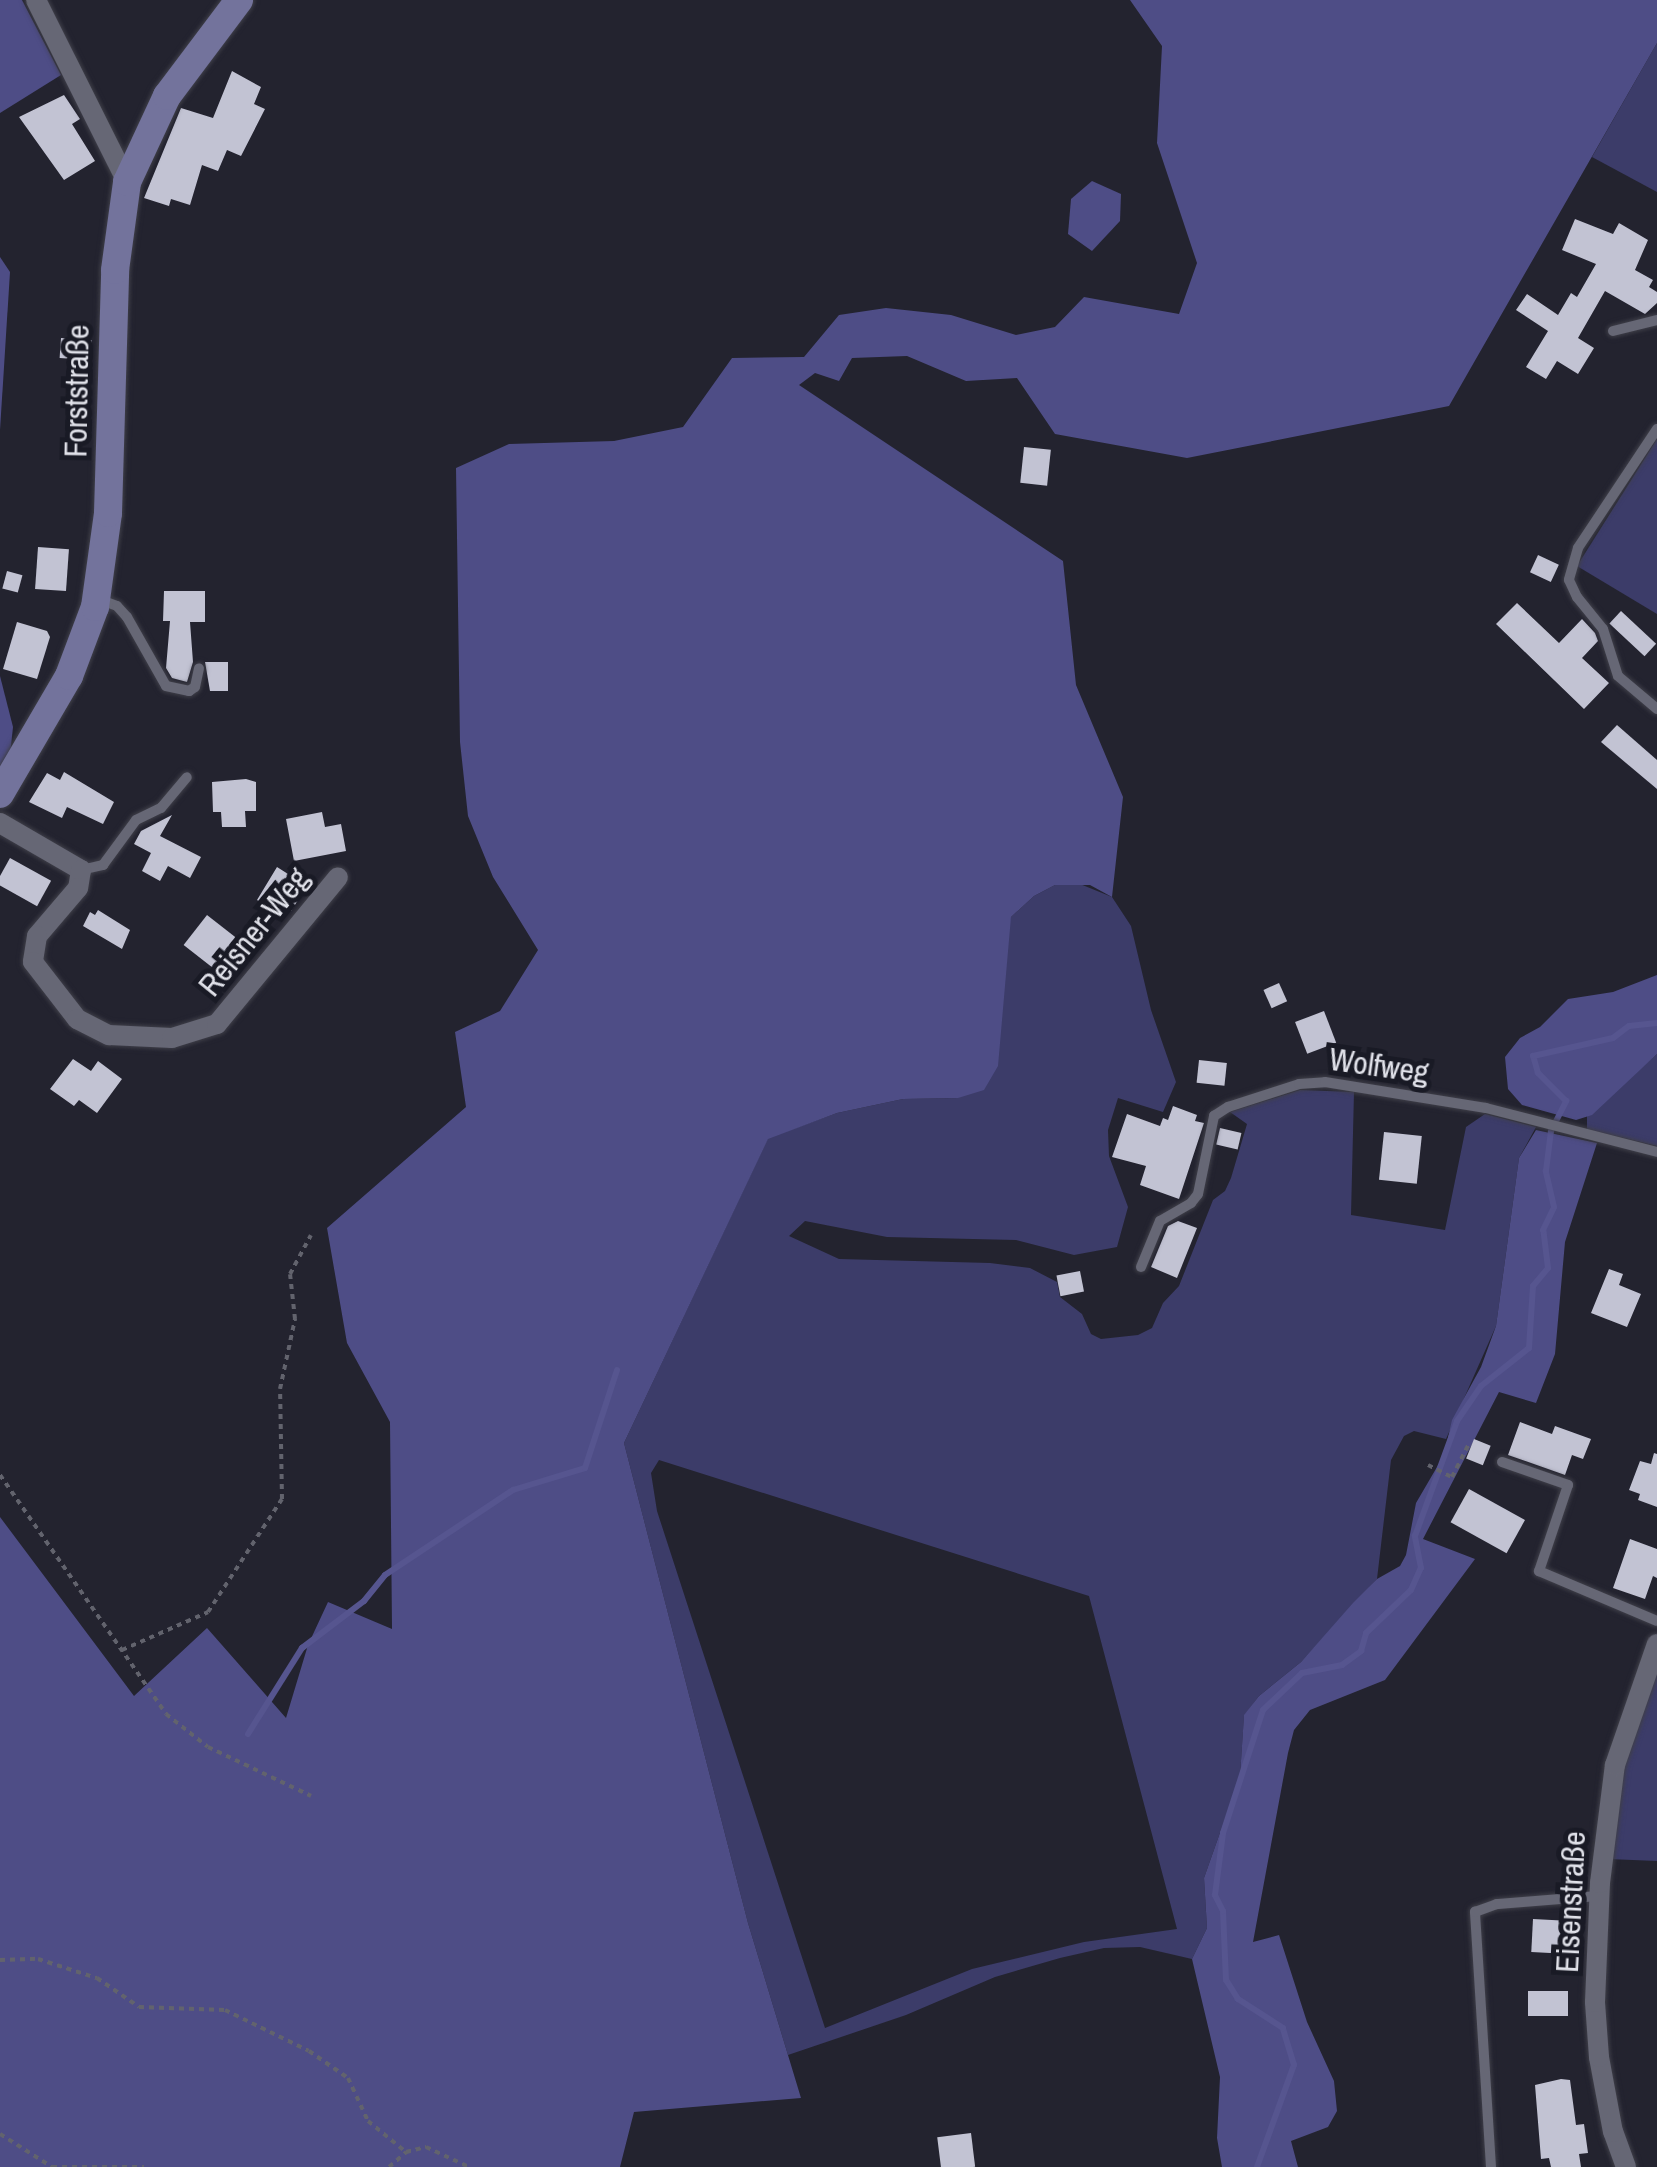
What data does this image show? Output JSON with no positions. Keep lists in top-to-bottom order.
{
  "streets": {
    "street": ["Forststraße", "Reisner-Weg", "Eisenstraße"],
    "lane": ["Wolfweg"]
  }
}
